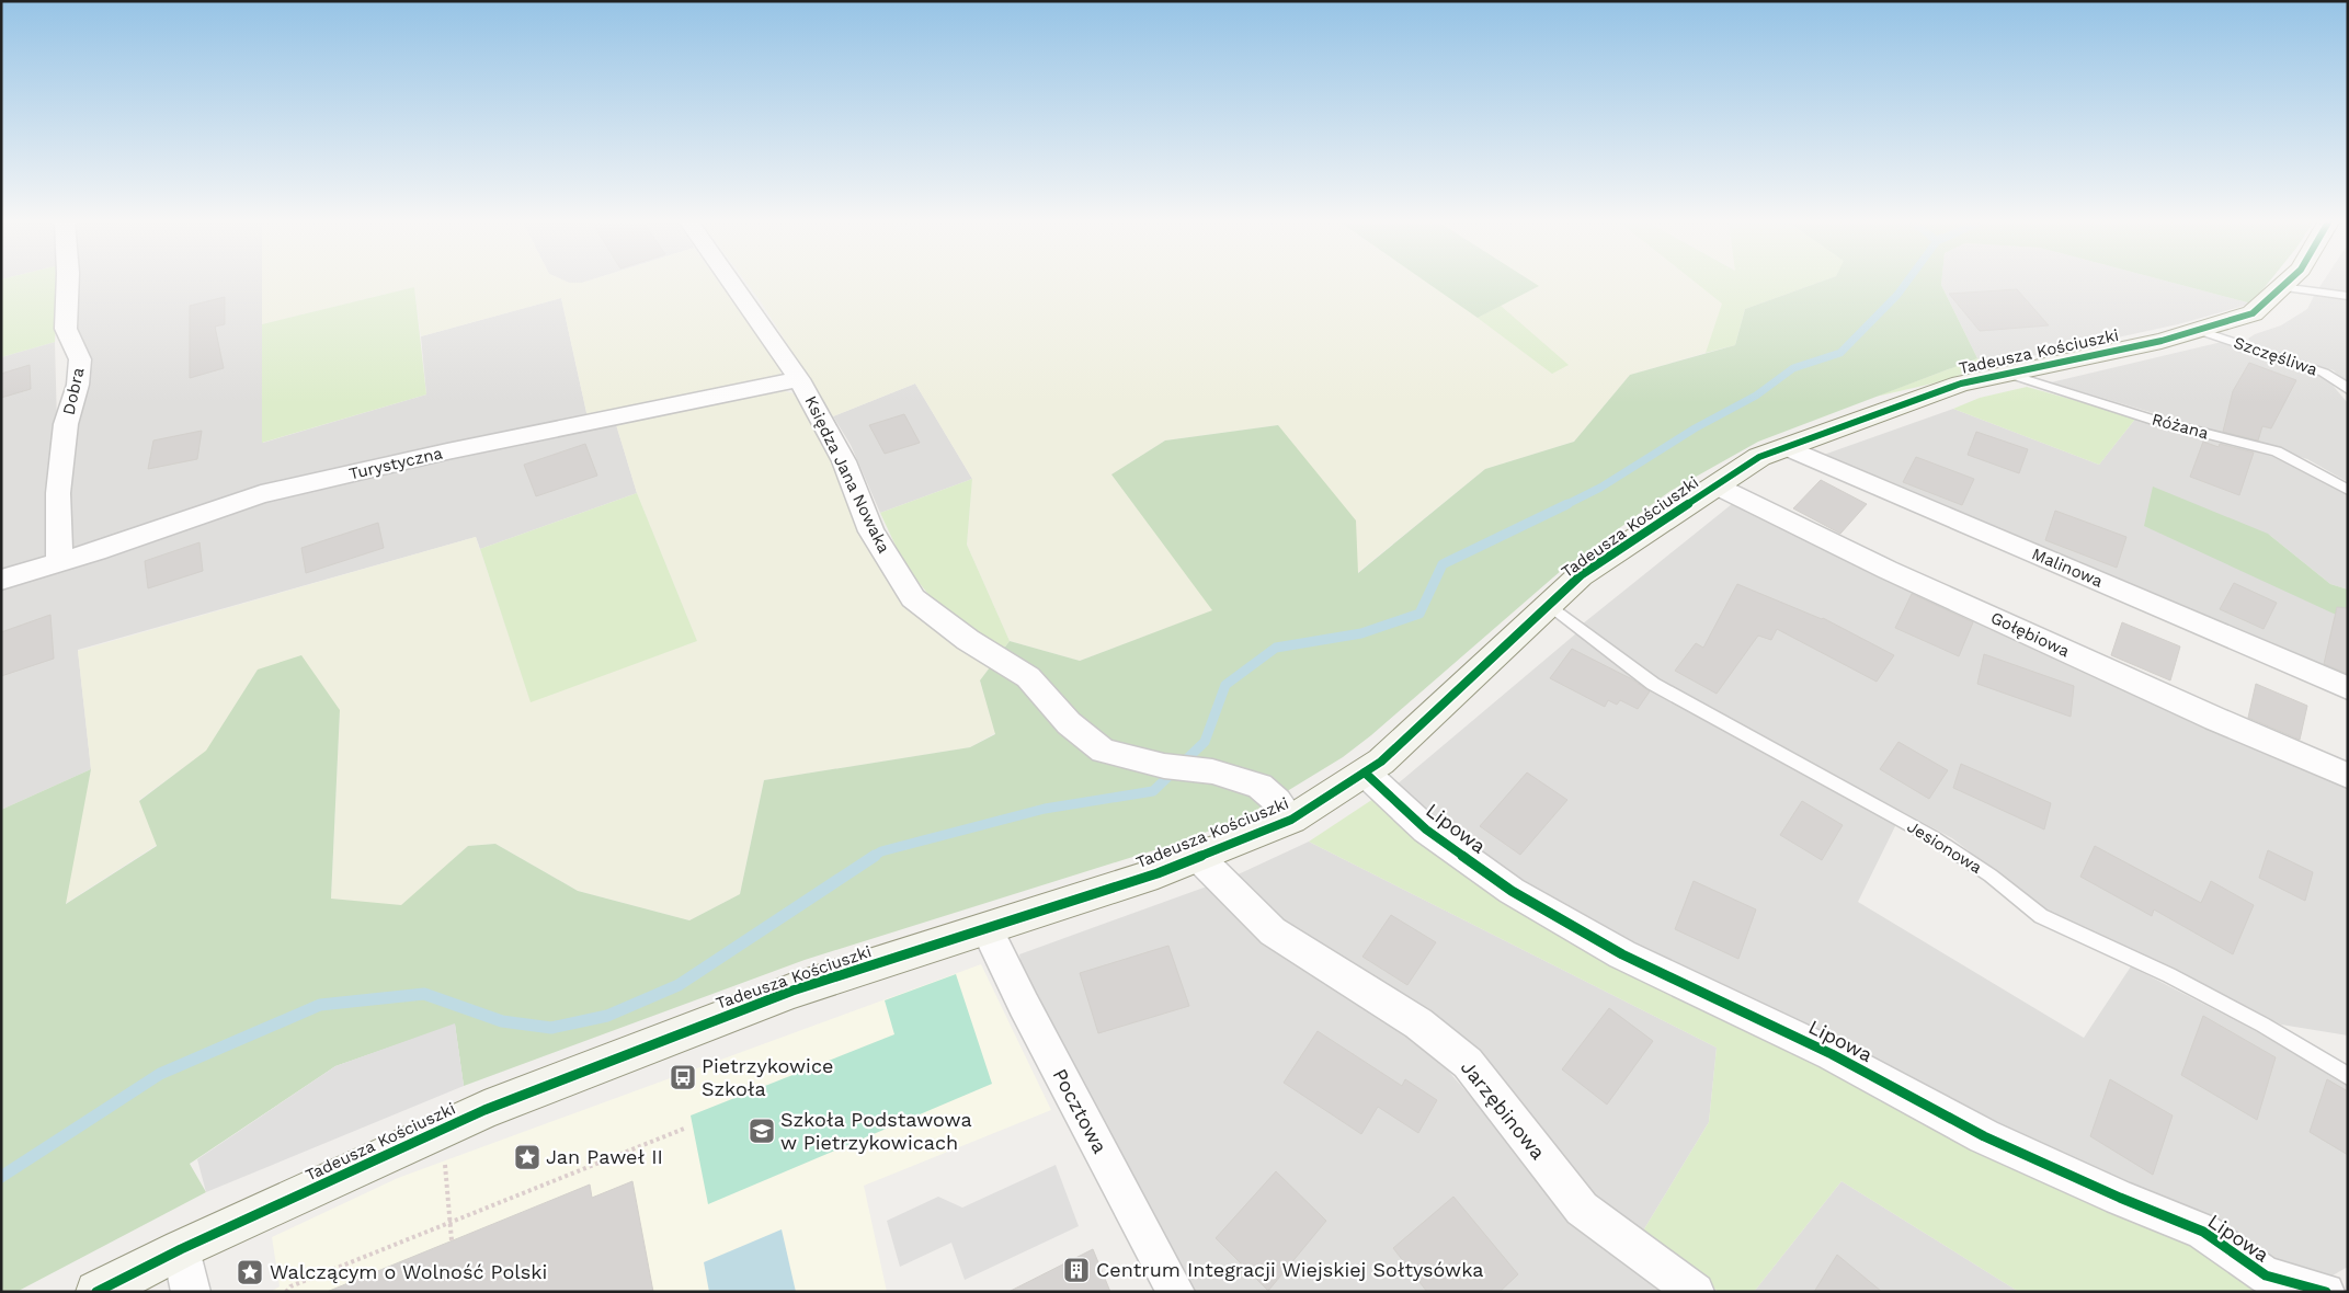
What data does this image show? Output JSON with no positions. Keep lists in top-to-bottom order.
{
  "streets": {
    "street": [
      "Tadeusza Kościuszki",
      "Dobra",
      "Turystyczna",
      "Księdza Jana Nowaka",
      "Malinowa",
      "Gołębiowa",
      "Lipowa",
      "Jarzębinowa",
      "Pocztowa"
    ],
    "lane": ["Szczęśliwa", "Różana", "Jesionowa"]
  },
  "crossings": [
    ["Tadeusza Kościuszki", "Szczęśliwa"],
    ["Tadeusza Kościuszki", "Różana"],
    ["Tadeusza Kościuszki", "Księdza Jana Nowaka"],
    ["Tadeusza Kościuszki", "Malinowa"],
    ["Tadeusza Kościuszki", "Gołębiowa"],
    ["Tadeusza Kościuszki", "Lipowa"],
    ["Tadeusza Kościuszki", "Jesionowa"],
    ["Tadeusza Kościuszki", "Jarzębinowa"],
    ["Tadeusza Kościuszki", "Pocztowa"],
    ["Dobra", "Turystyczna"],
    ["Turystyczna", "Księdza Jana Nowaka"]
  ],
  "places": {
    "bus stop": ["Pietrzykowice Szkoła"],
    "school or university": ["Szkoła Podstawowa w Pietrzykowicach"],
    "place": ["Jan Paweł II", "Walczącym o Wolność Polski"],
    "building": ["Centrum Integracji Wiejskiej Sołtysówka"]
  }
}
